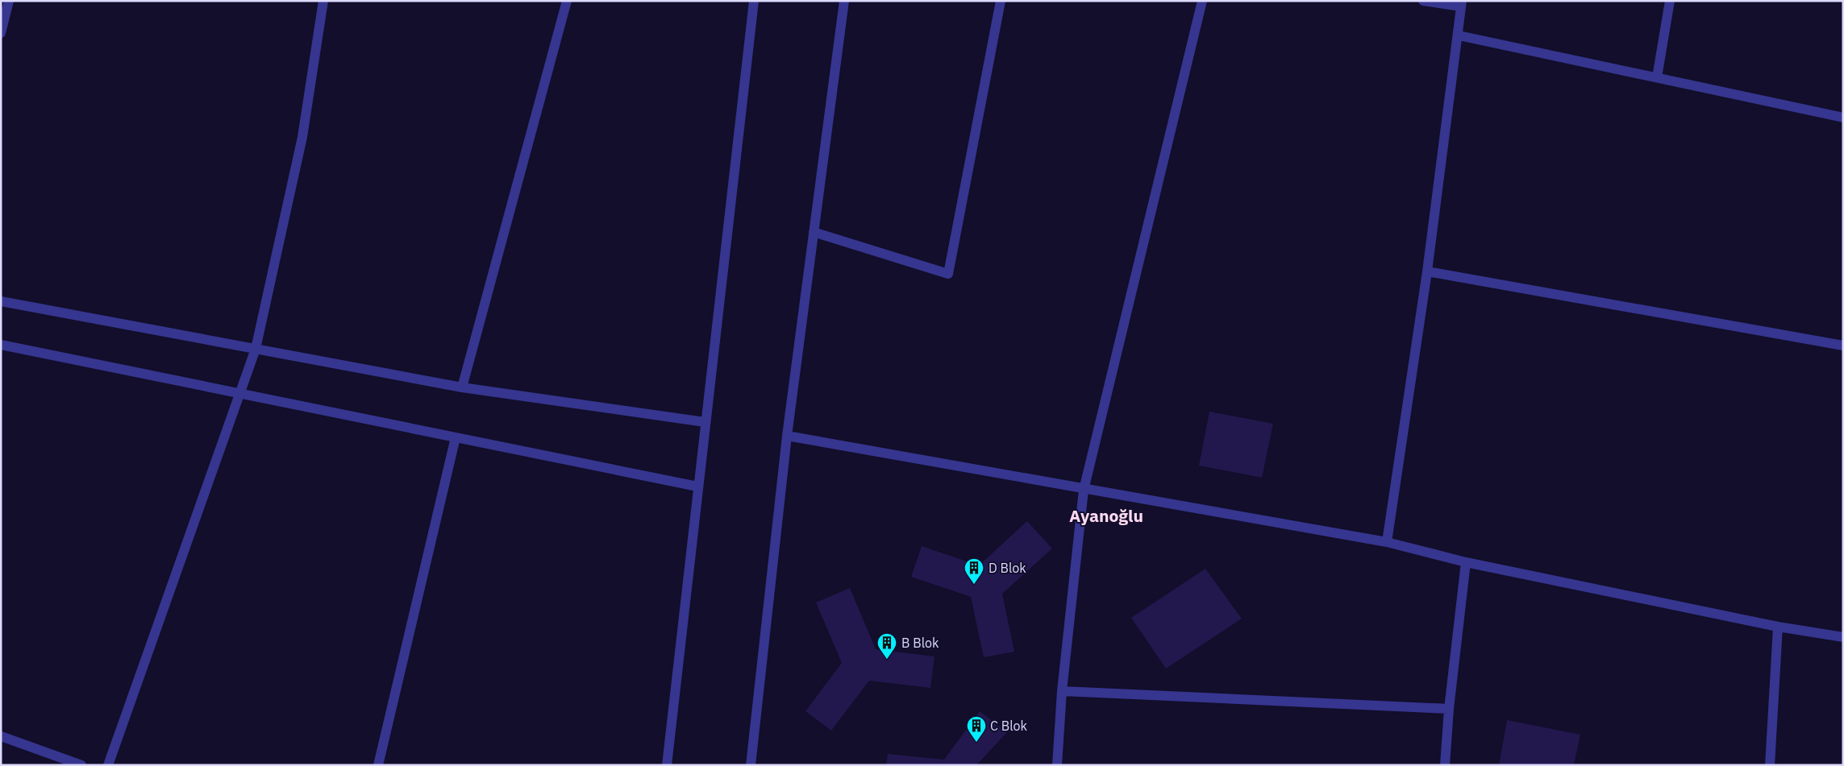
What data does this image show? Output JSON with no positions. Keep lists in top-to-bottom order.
{
  "districts": ["Ayanoğlu"],
  "places": {
    "building": ["D Blok", "B Blok", "C Blok"]
  }
}
